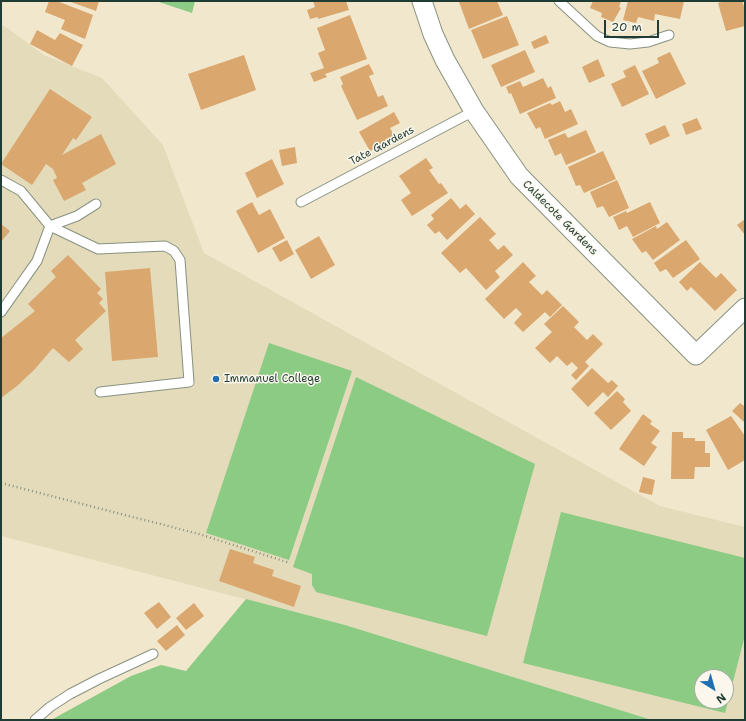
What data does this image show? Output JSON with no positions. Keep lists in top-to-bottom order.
{
  "streets": {
    "street": ["Caldecote Gardens"],
    "lane": ["Tate Gardens"]
  },
  "crossings": [
    ["Tate Gardens", "Caldecote Gardens"]
  ],
  "places": ["Immanuel College"],
  "scale_bar": "20 m",
  "north": "bottom right"
}
